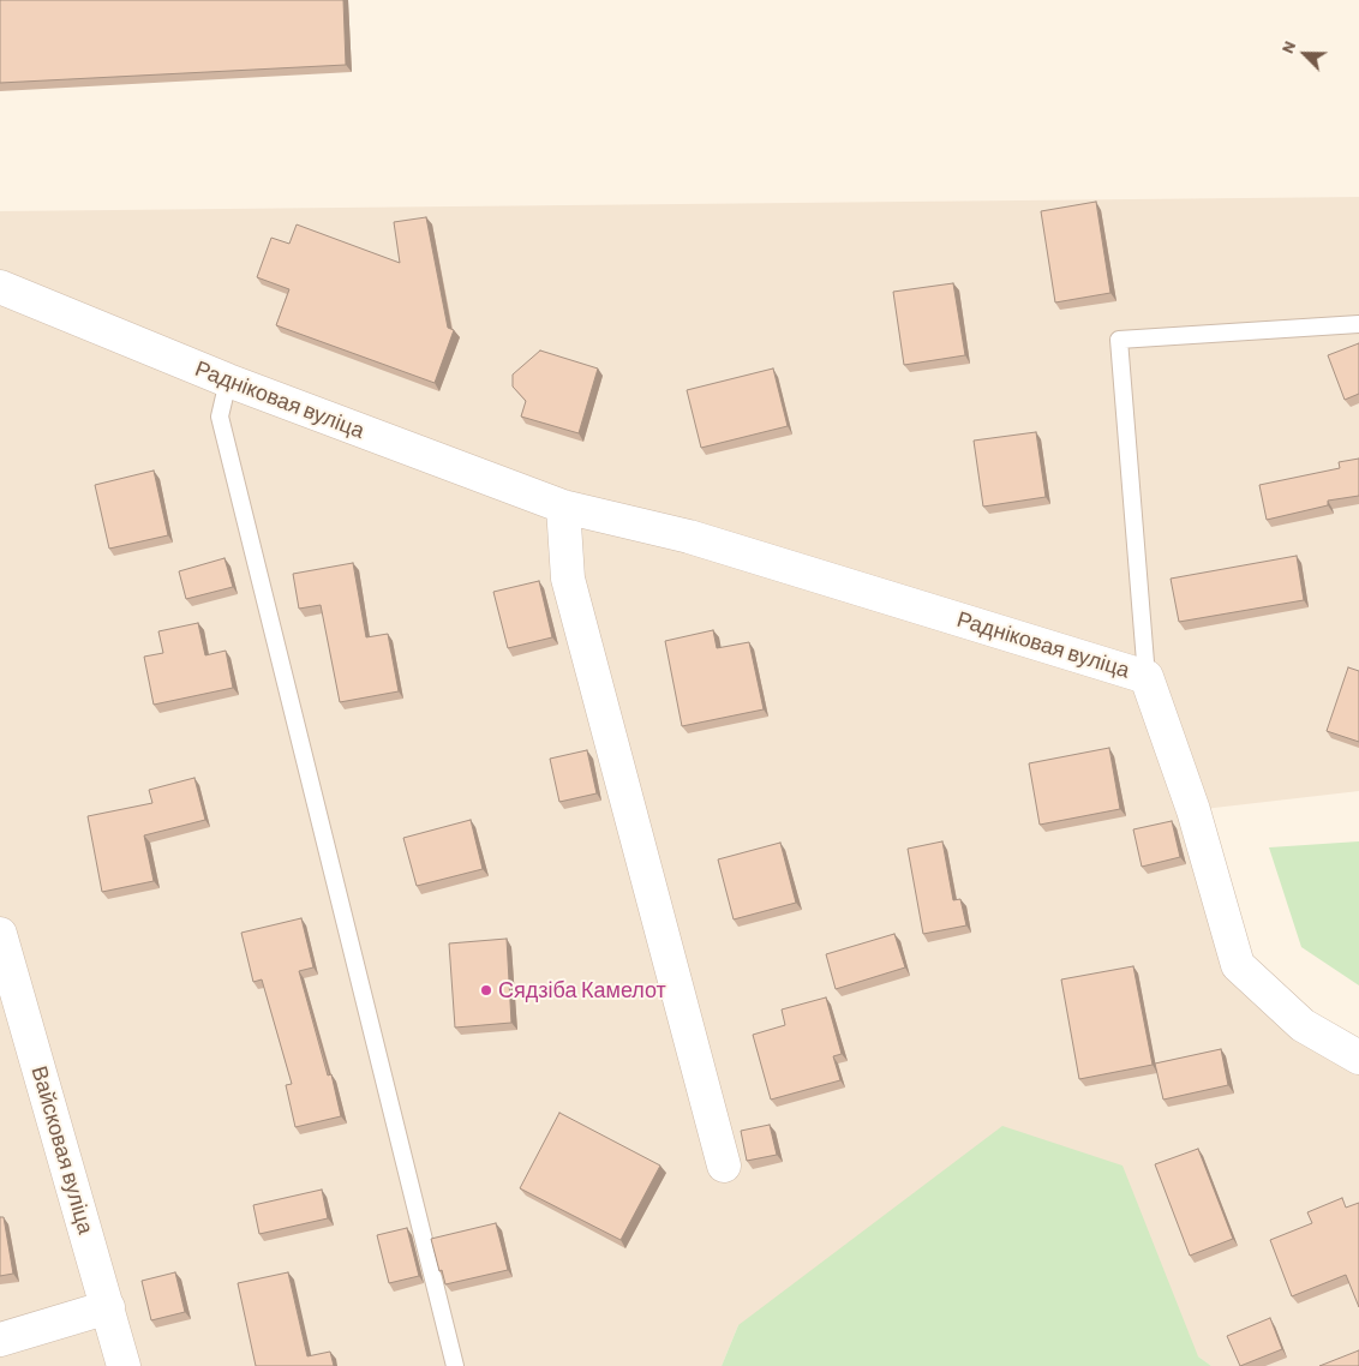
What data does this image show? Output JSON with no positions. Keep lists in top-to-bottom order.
{
  "streets": {
    "street": ["Радніковая вуліца", "Вайсковая вуліца"]
  },
  "places": ["Сядзіба Камелот"],
  "north": "top left"
}
